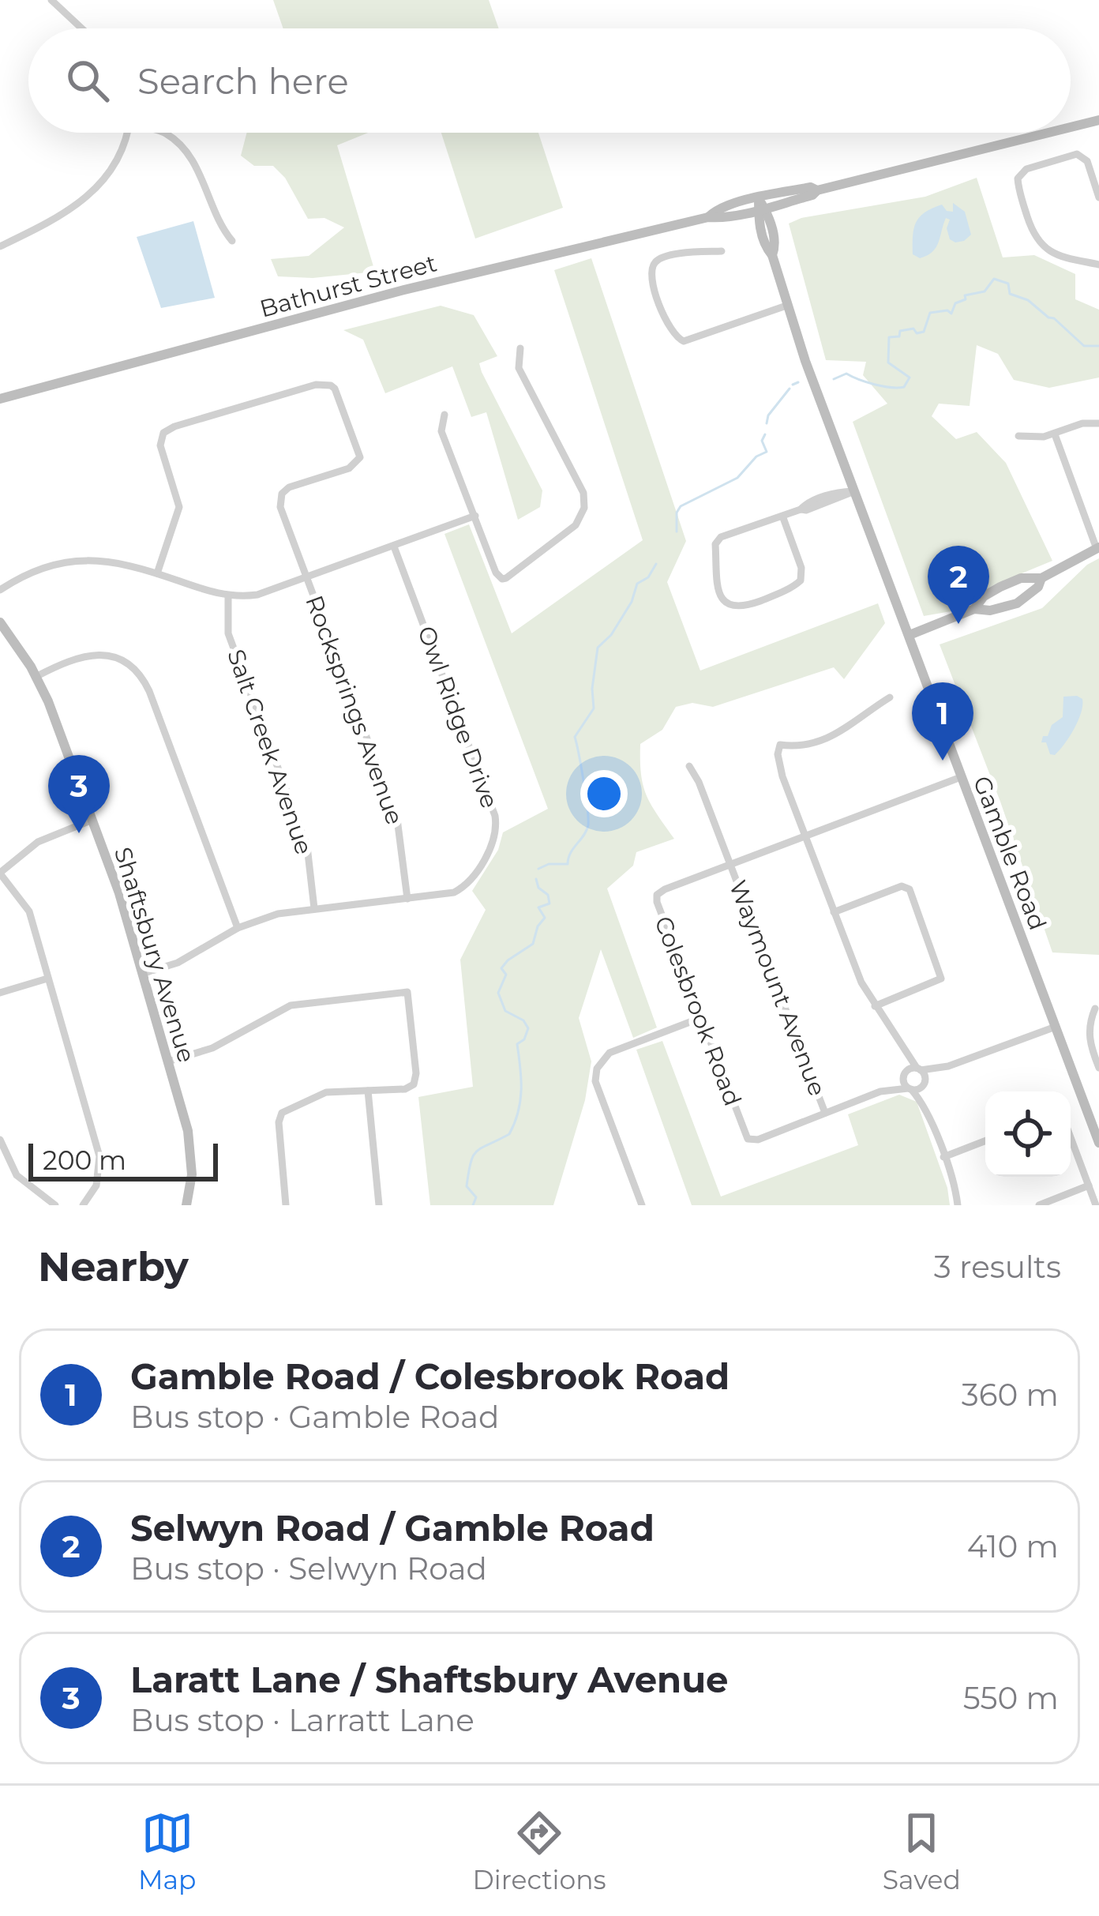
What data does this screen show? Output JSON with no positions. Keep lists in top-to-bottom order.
{
  "streets": {
    "main road": ["Bathurst Street", "Gamble Road", "Shaftsbury Avenue"],
    "street": [
      "Rocksprings Avenue",
      "Owl Ridge Drive",
      "Salt Creek Avenue",
      "Waymount Avenue",
      "Colesbrook Road"
    ]
  },
  "crossings": [
    ["Bathurst Street", "Gamble Road"],
    ["Rocksprings Avenue", "Owl Ridge Drive"],
    ["Owl Ridge Drive", "Salt Creek Avenue"],
    ["Owl Ridge Drive", "Shaftsbury Avenue"],
    ["Gamble Road", "Colesbrook Road"],
    ["Waymount Avenue", "Colesbrook Road"]
  ],
  "scale_bar": "200 m",
  "page": {
    "search": "Search here",
    "pins": ["2", "1", "3"],
    "scale": "200 m",
    "heading": ["Nearby", "3 results"],
    "list": [
      {
        "mark": "1",
        "name": "Gamble Road / Colesbrook Road",
        "note": "Bus stop · Gamble Road",
        "value": "360 m"
      },
      {
        "mark": "2",
        "name": "Selwyn Road / Gamble Road",
        "note": "Bus stop · Selwyn Road",
        "value": "410 m"
      },
      {
        "mark": "3",
        "name": "Laratt Lane / Shaftsbury Avenue",
        "note": "Bus stop · Larratt Lane",
        "value": "550 m"
      }
    ],
    "nav": ["Map", "Directions", "Saved"]
  }
}
